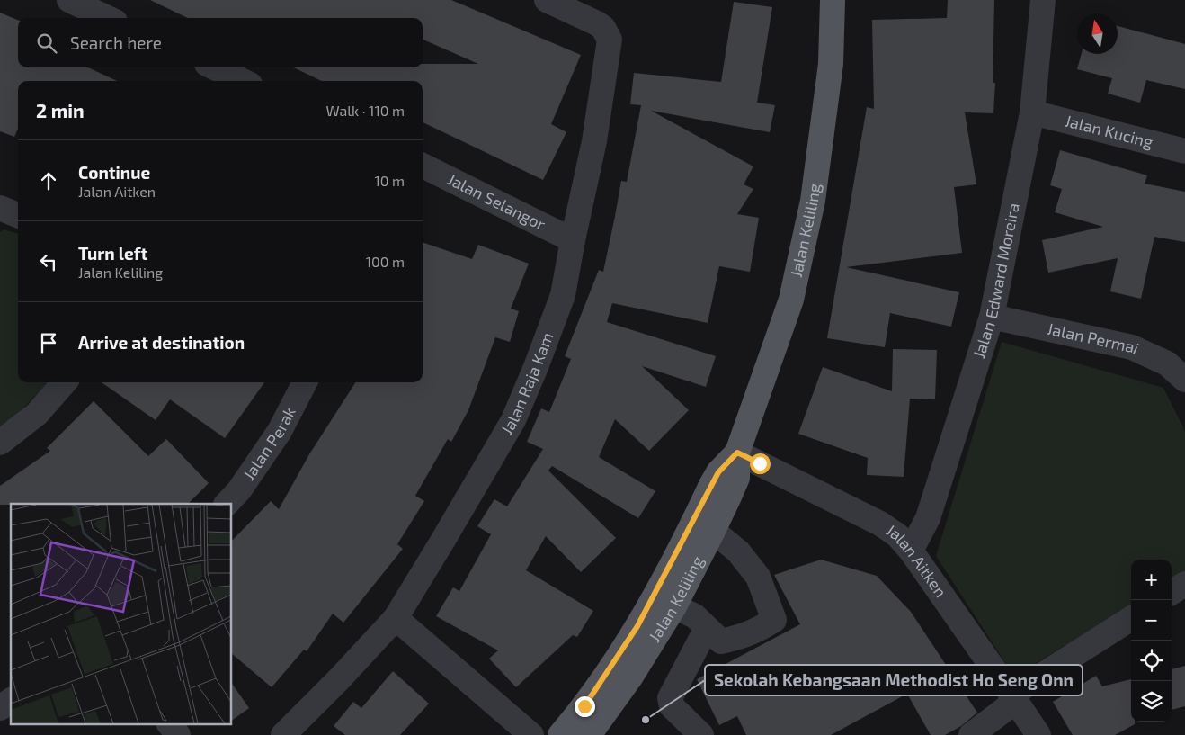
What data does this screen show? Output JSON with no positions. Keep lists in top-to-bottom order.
{
  "streets": {
    "main road": ["Jalan Keliling"],
    "street": [
      "Jalan Kucing",
      "Jalan Selangor",
      "Jalan Edward Moreira",
      "Jalan Permai",
      "Jalan Raja Kam",
      "Jalan Perak",
      "Jalan Aitken"
    ]
  },
  "crossings": [
    ["Jalan Kucing", "Jalan Edward Moreira"],
    ["Jalan Selangor", "Jalan Raja Kam"],
    ["Jalan Keliling", "Jalan Aitken"],
    ["Jalan Edward Moreira", "Jalan Permai"],
    ["Jalan Edward Moreira", "Jalan Aitken"]
  ],
  "places": ["Sekolah Kebangsaan Methodist Ho Seng Onn"],
  "north": "top",
  "page": {
    "search": "Search here",
    "heading": ["2 min", "Walk · 110 m"],
    "list": [
      ["Continue", "Jalan Aitken", "10 m"],
      ["Turn left", "Jalan Keliling", "100 m"],
      "Arrive at destination"
    ],
    "map_buttons": ["+", "−"]
  }
}
